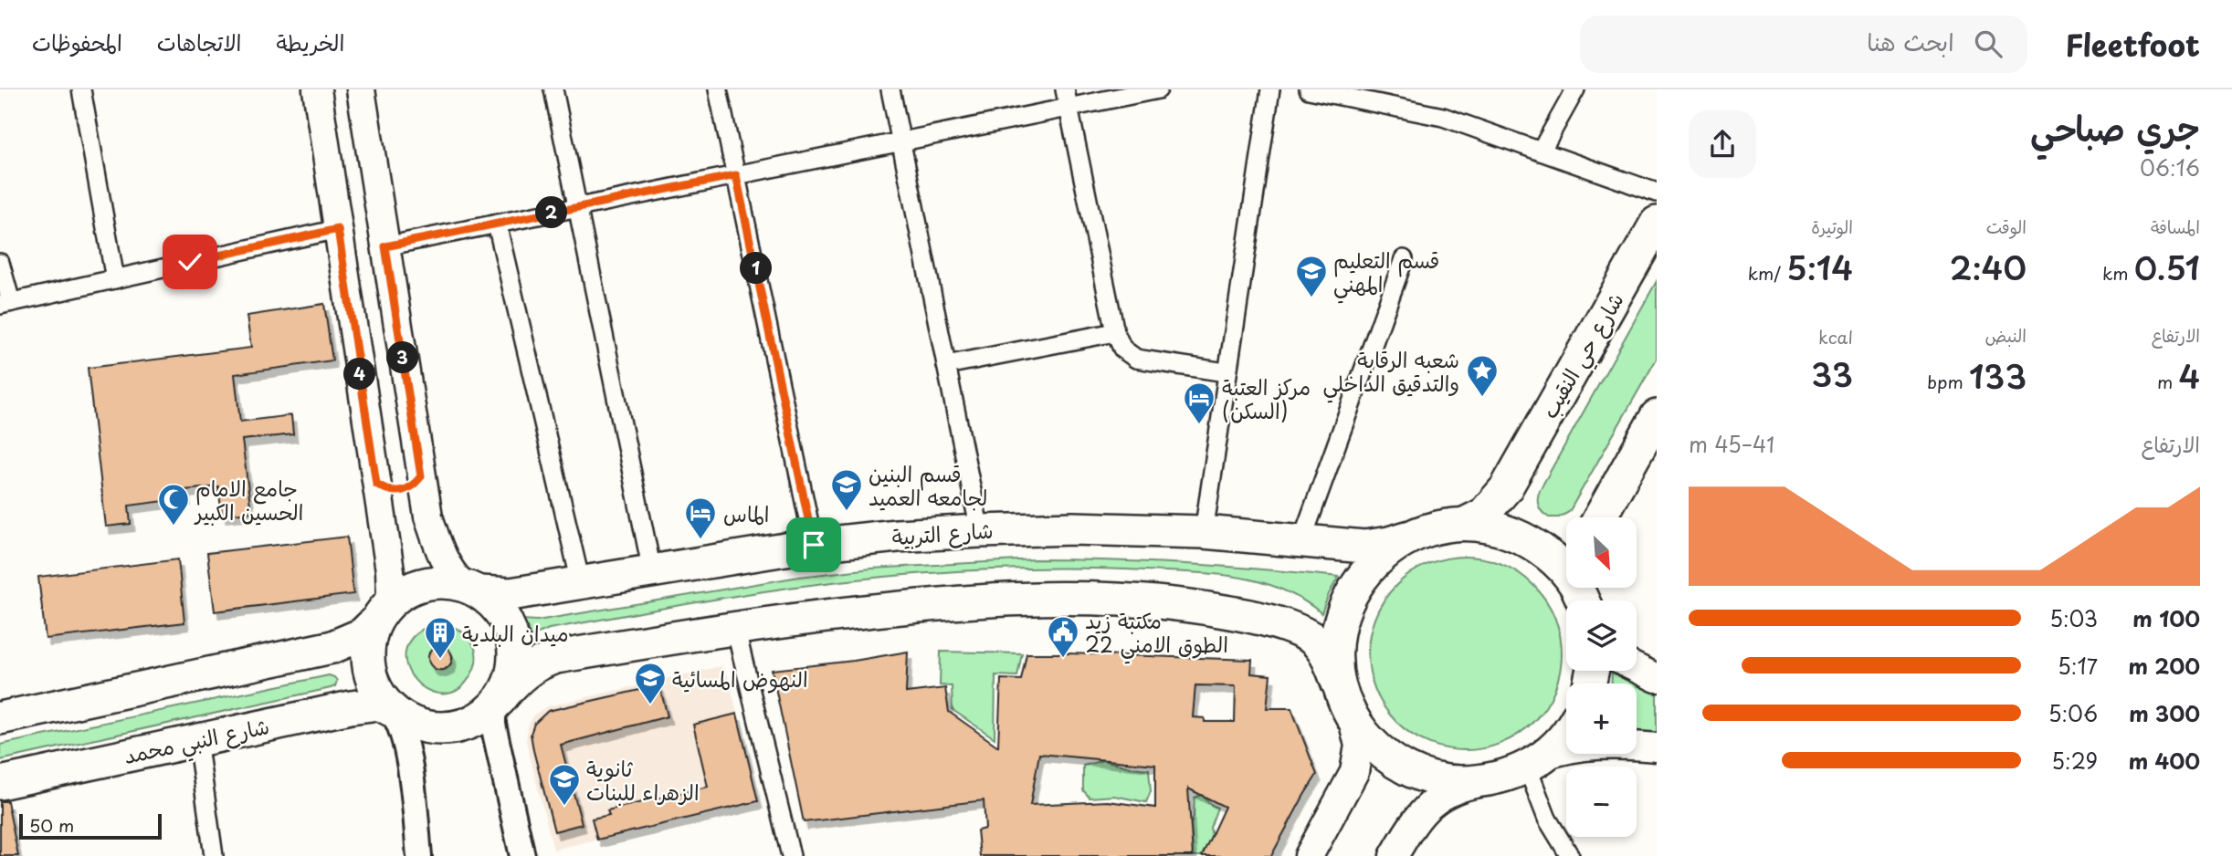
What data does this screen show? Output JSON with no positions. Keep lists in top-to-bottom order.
{
  "streets": {
    "highway": ["شارع حي النقيب", "شارع التربية", "شارع النبي محمد"]
  },
  "crossings": [
    ["شارع التربية", "شارع النبي محمد"]
  ],
  "places": {
    "school or university": [
      "قسم التعليم المهني",
      "قسم البنين لجامعه العميد",
      "النهوض المسائية",
      "ثانوية الزهراء للبنات"
    ],
    "place": ["شعبه الرقابة والتدقيق الداخلي"],
    "hotel": ["مركز العتبة (السكن)", "الماس"],
    "mosque": ["جامع الامام الحسين الكبير"],
    "public building": ["مكتبة زيد الطوق الامني 22"],
    "building": ["ميدان البلدية"]
  },
  "scale_bar": "50 m",
  "north": "bottom right",
  "page": {
    "header": "Fleetfoot",
    "search": "ابحث هنا",
    "nav": ["الخريطة", "الاتجاهات", "المحفوظات"],
    "heading": ["جري صباحي", "06:16"],
    "pins": [
      "2",
      "1",
      "3",
      "4"
    ],
    "stats": [
      ["المسافة", "0.51 km"],
      ["الوقت", "2:40"],
      ["الوتيرة", "5:14 /km"],
      ["الارتفاع", "4 m"],
      ["النبض", "133 bpm"],
      ["kcal", "33"]
    ],
    "chart": ["الارتفاع", "41–45 m"],
    "map_buttons": ["+", "−"],
    "list": [
      {
        "name": "100 m",
        "note": "5:03"
      },
      {
        "name": "200 m",
        "note": "5:17"
      },
      {
        "name": "300 m",
        "note": "5:06"
      },
      {
        "name": "400 m",
        "note": "5:29"
      }
    ],
    "scale": "50 m"
  }
}
